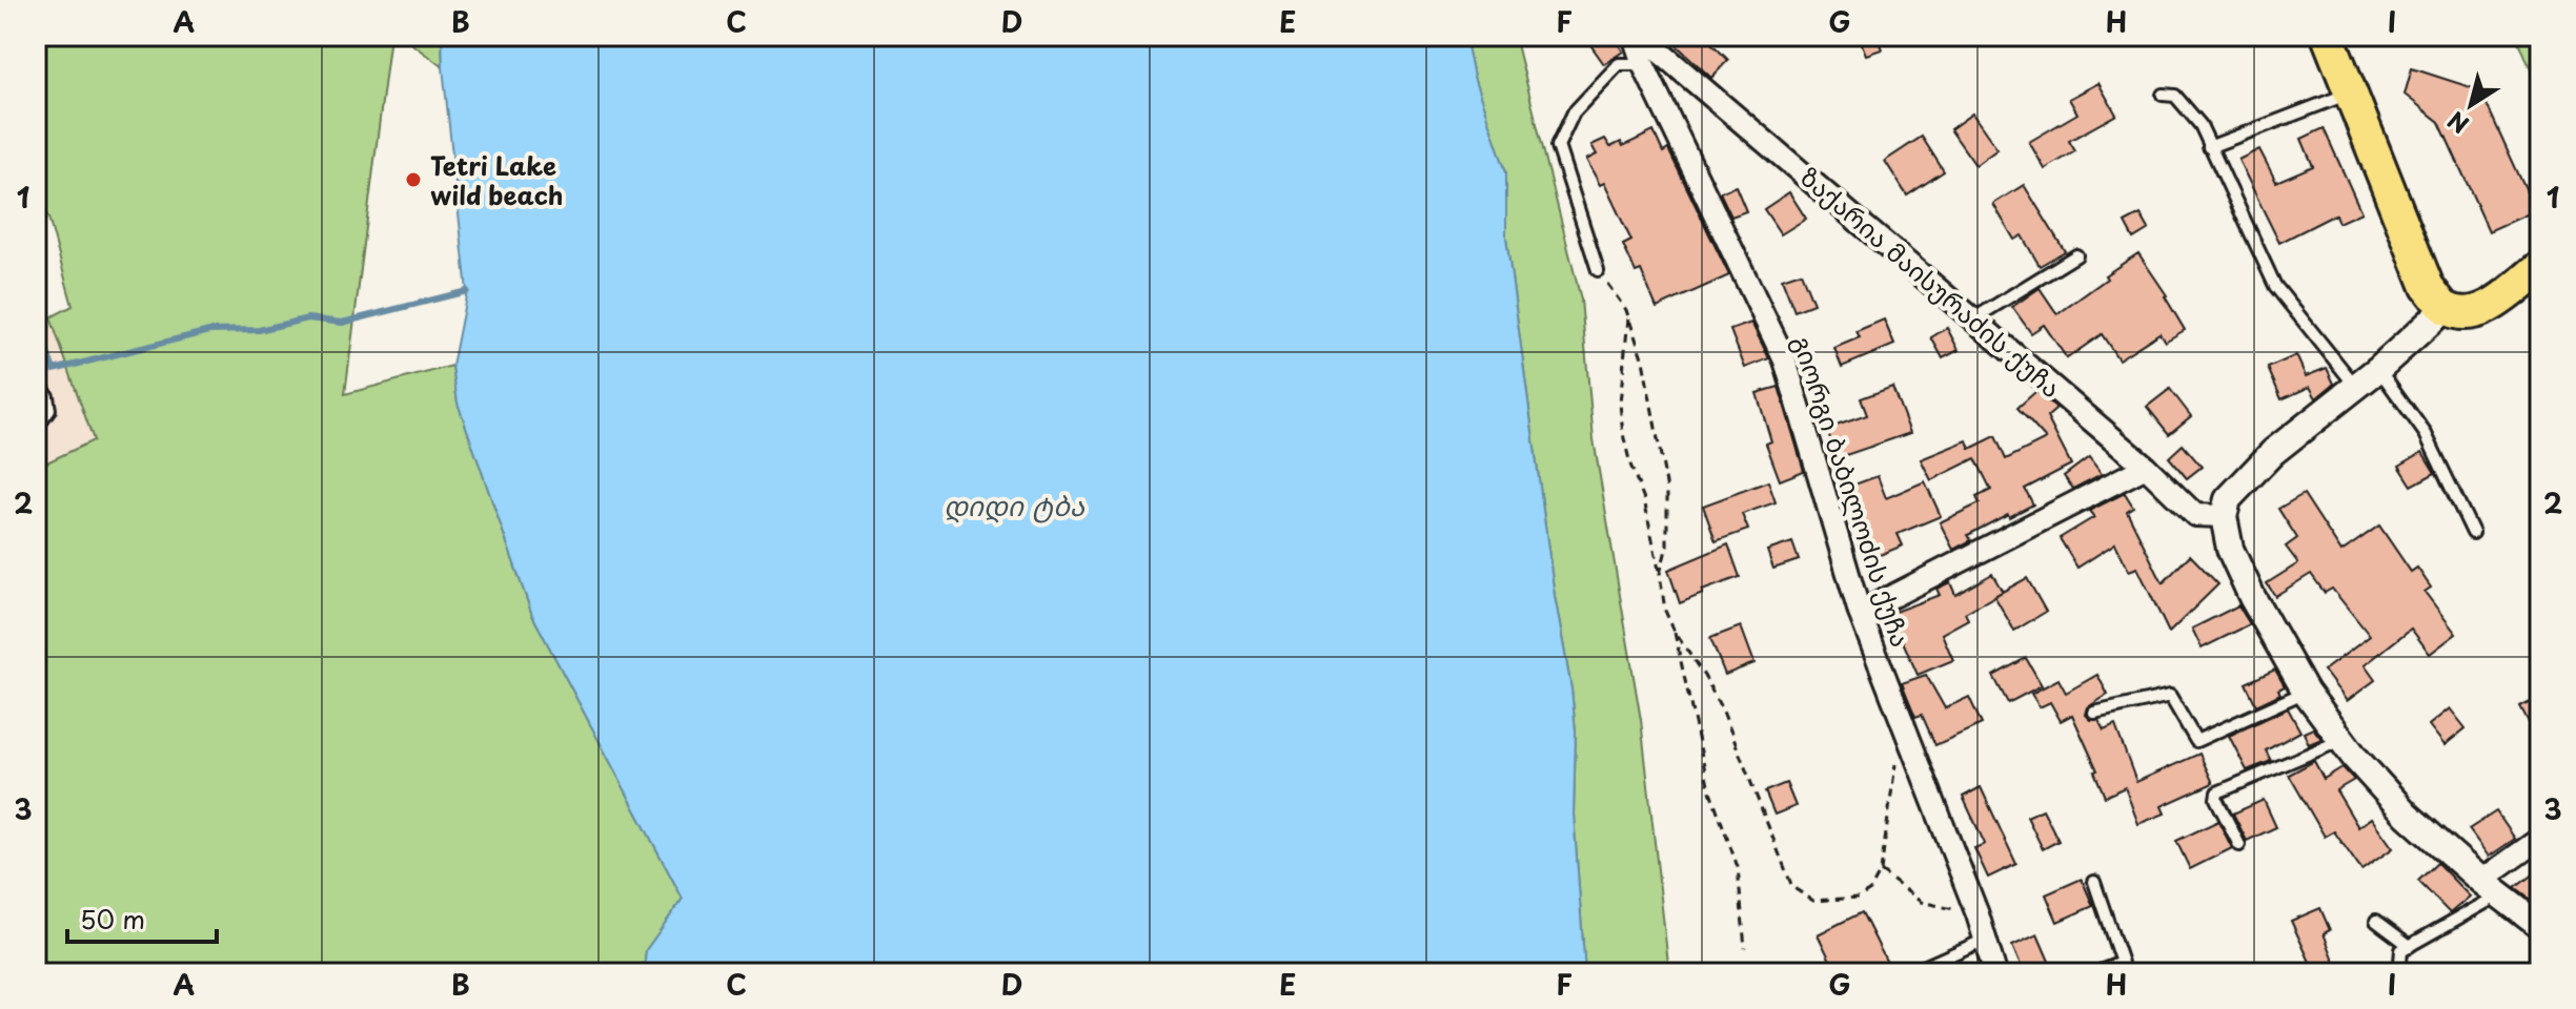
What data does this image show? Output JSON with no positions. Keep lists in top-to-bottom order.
{
  "streets": {
    "street": ["ზაქარია მაისურაძის ქუჩა", "გიორგი ბაბილოძის ქუჩა"]
  },
  "water": ["დიდი ტბა"],
  "places": ["Tetri Lake wild beach"],
  "scale_bar": "50 m",
  "north": "bottom left",
  "grid": {
    "columns": [
      "A",
      "B",
      "C",
      "D",
      "E",
      "F",
      "G",
      "H",
      "I"
    ],
    "rows": ["1", "2", "3"]
  }
}
